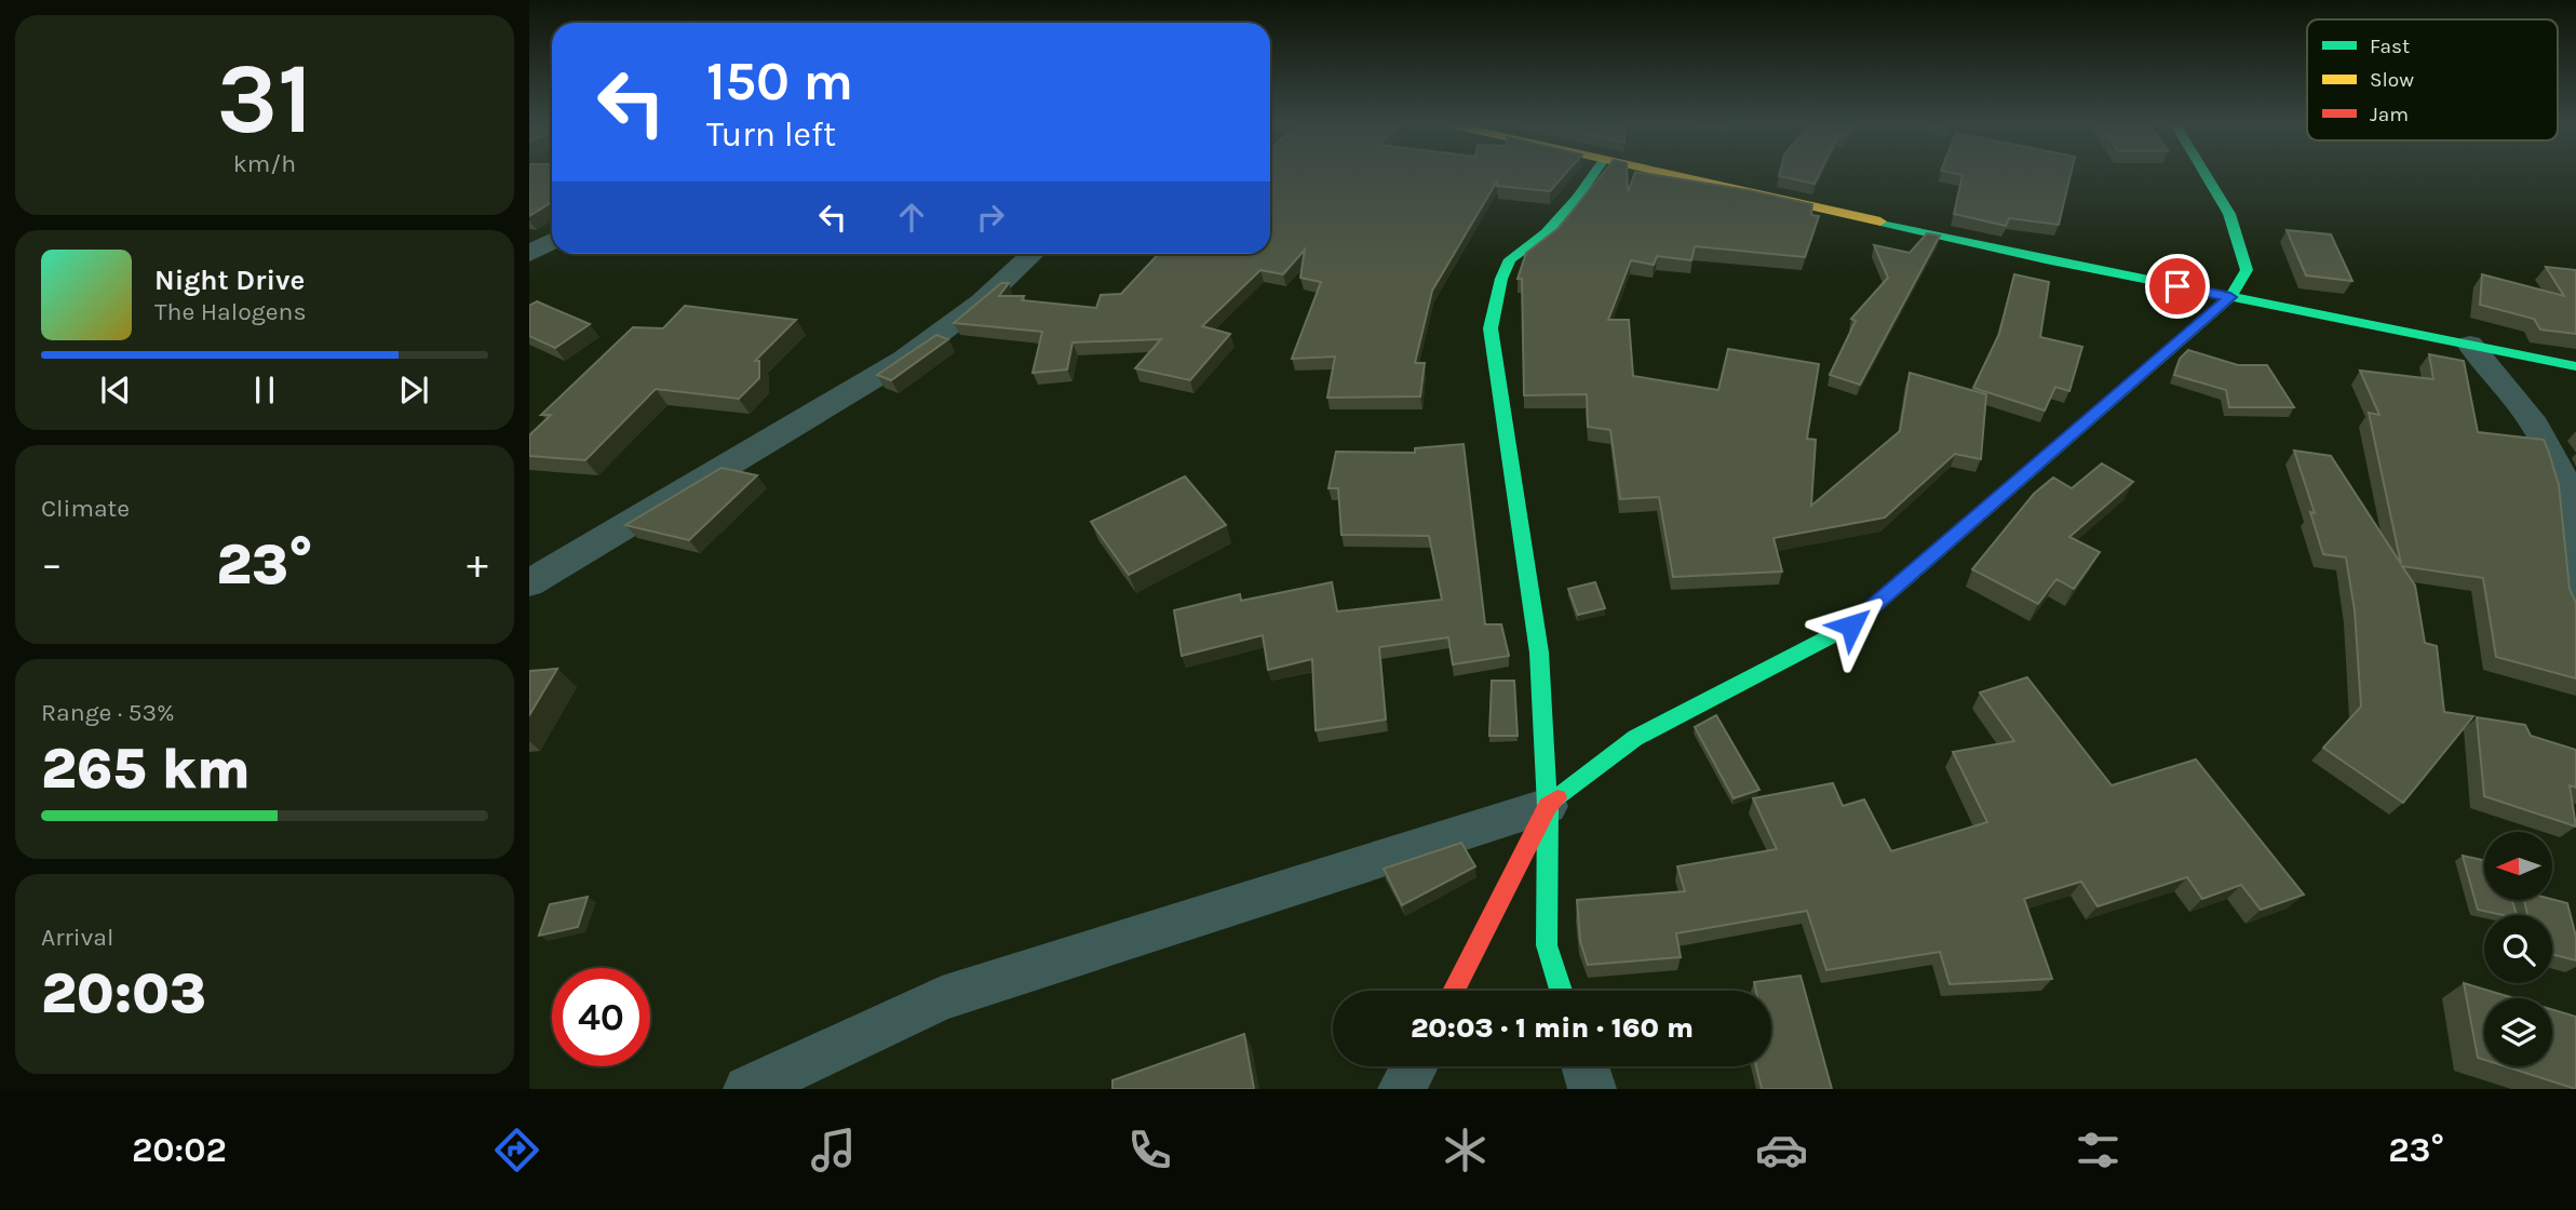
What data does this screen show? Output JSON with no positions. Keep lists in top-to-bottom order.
{
  "legend": ["Fast", "Slow", "Jam"],
  "north": "left",
  "page": {
    "tile": [
      ["31", "km/h"],
      "Climate",
      ["Range · 53%", "265 km"],
      ["Arrival", "20:03"]
    ],
    "turn": ["150 m", "Turn left"],
    "song": ["Night Drive", "The Halogens"],
    "heat": ["−", "23°", "+"],
    "limit": "40",
    "trip": "20:03 · 1 min · 160 m",
    "tabs": ["20:02", "23°"]
  }
}
